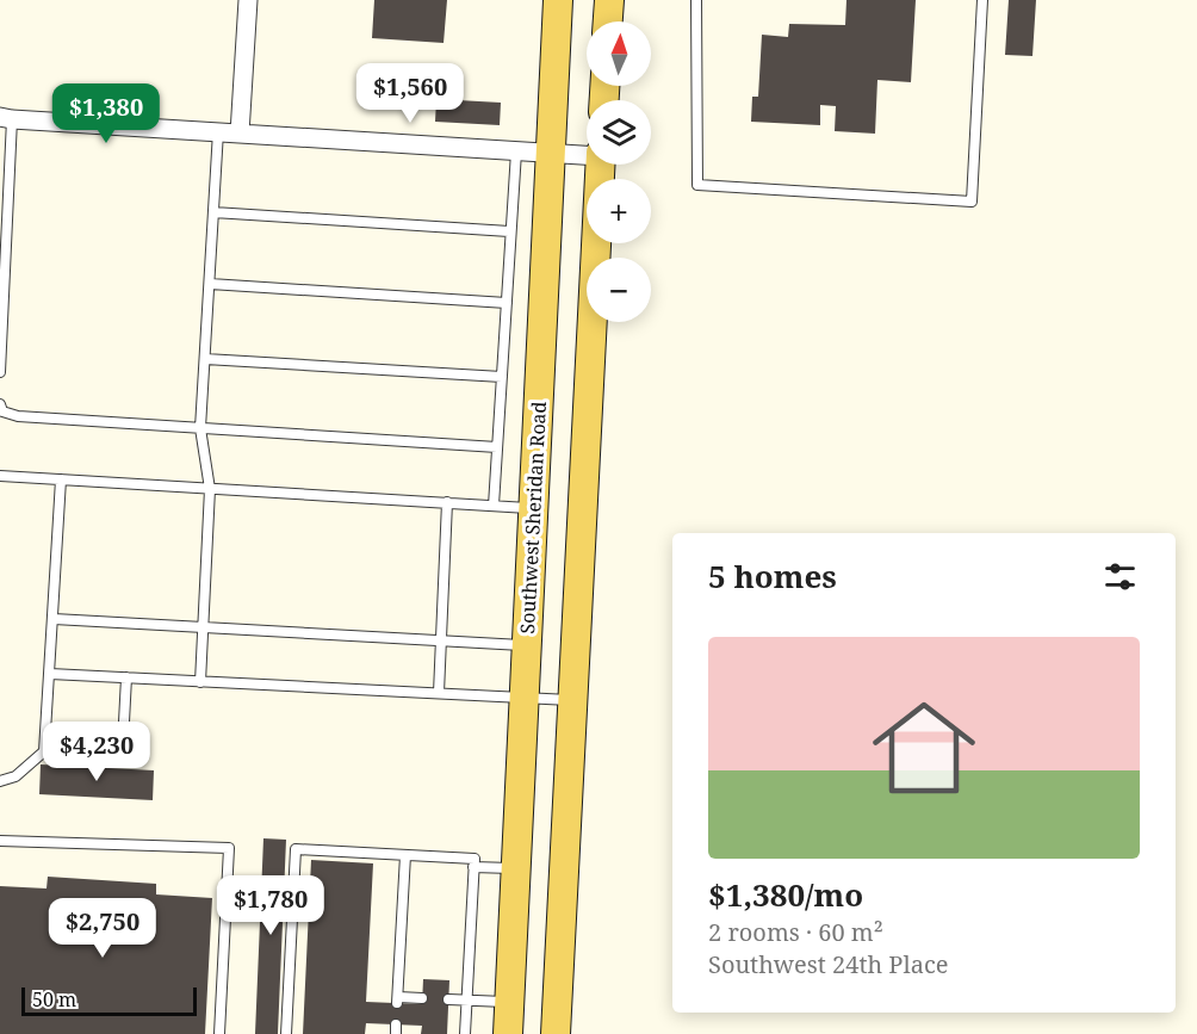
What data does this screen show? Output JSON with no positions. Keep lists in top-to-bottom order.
{
  "streets": {
    "main road": ["Southwest Sheridan Road"]
  },
  "scale_bar": "50 m",
  "north": "top",
  "page": {
    "map_buttons": ["+", "−"],
    "price": [
      "$1,560",
      "$1,380",
      "$4,230",
      "$1,780",
      "$2,750"
    ],
    "heading": "5 homes",
    "list": [
      {
        "name": "$1,380/mo",
        "note": "2 rooms · 60 m² · Southwest 24th Place"
      }
    ],
    "scale": "50 m"
  }
}
